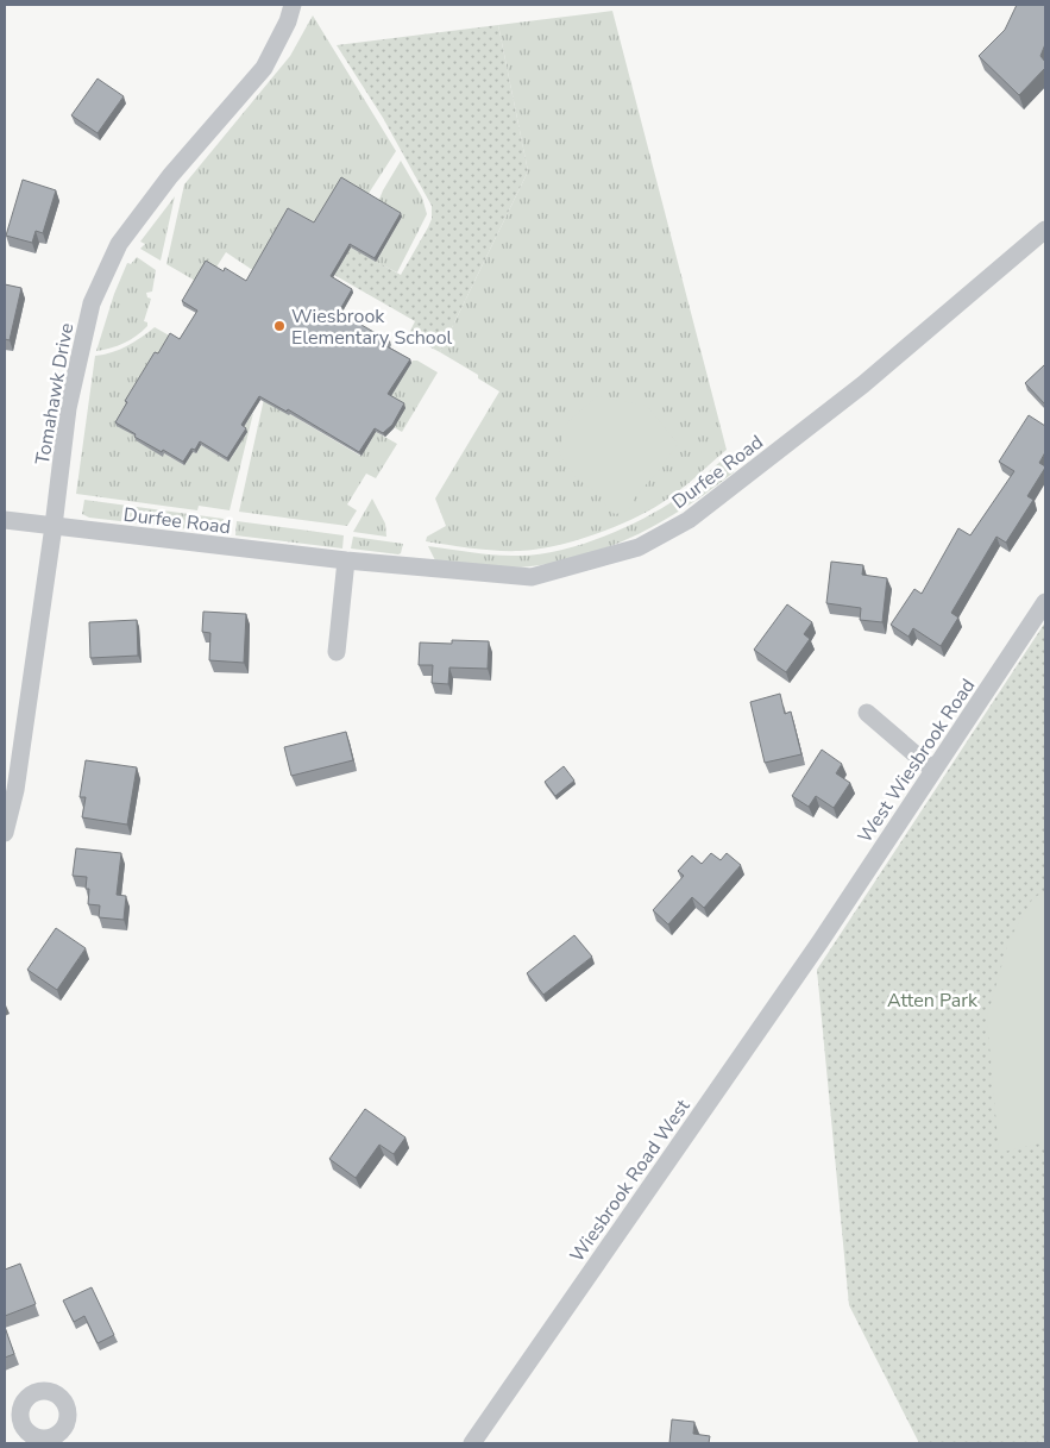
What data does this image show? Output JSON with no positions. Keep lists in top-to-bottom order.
{
  "streets": {
    "street": [
      "Tomahawk Drive",
      "Durfee Road",
      "West Wiesbrook Road",
      "Wiesbrook Road West"
    ]
  },
  "crossings": [
    ["Tomahawk Drive", "Durfee Road"],
    ["West Wiesbrook Road", "Wiesbrook Road West"]
  ],
  "parks": ["Atten Park"],
  "places": ["Wiesbrook Elementary School"]
}
